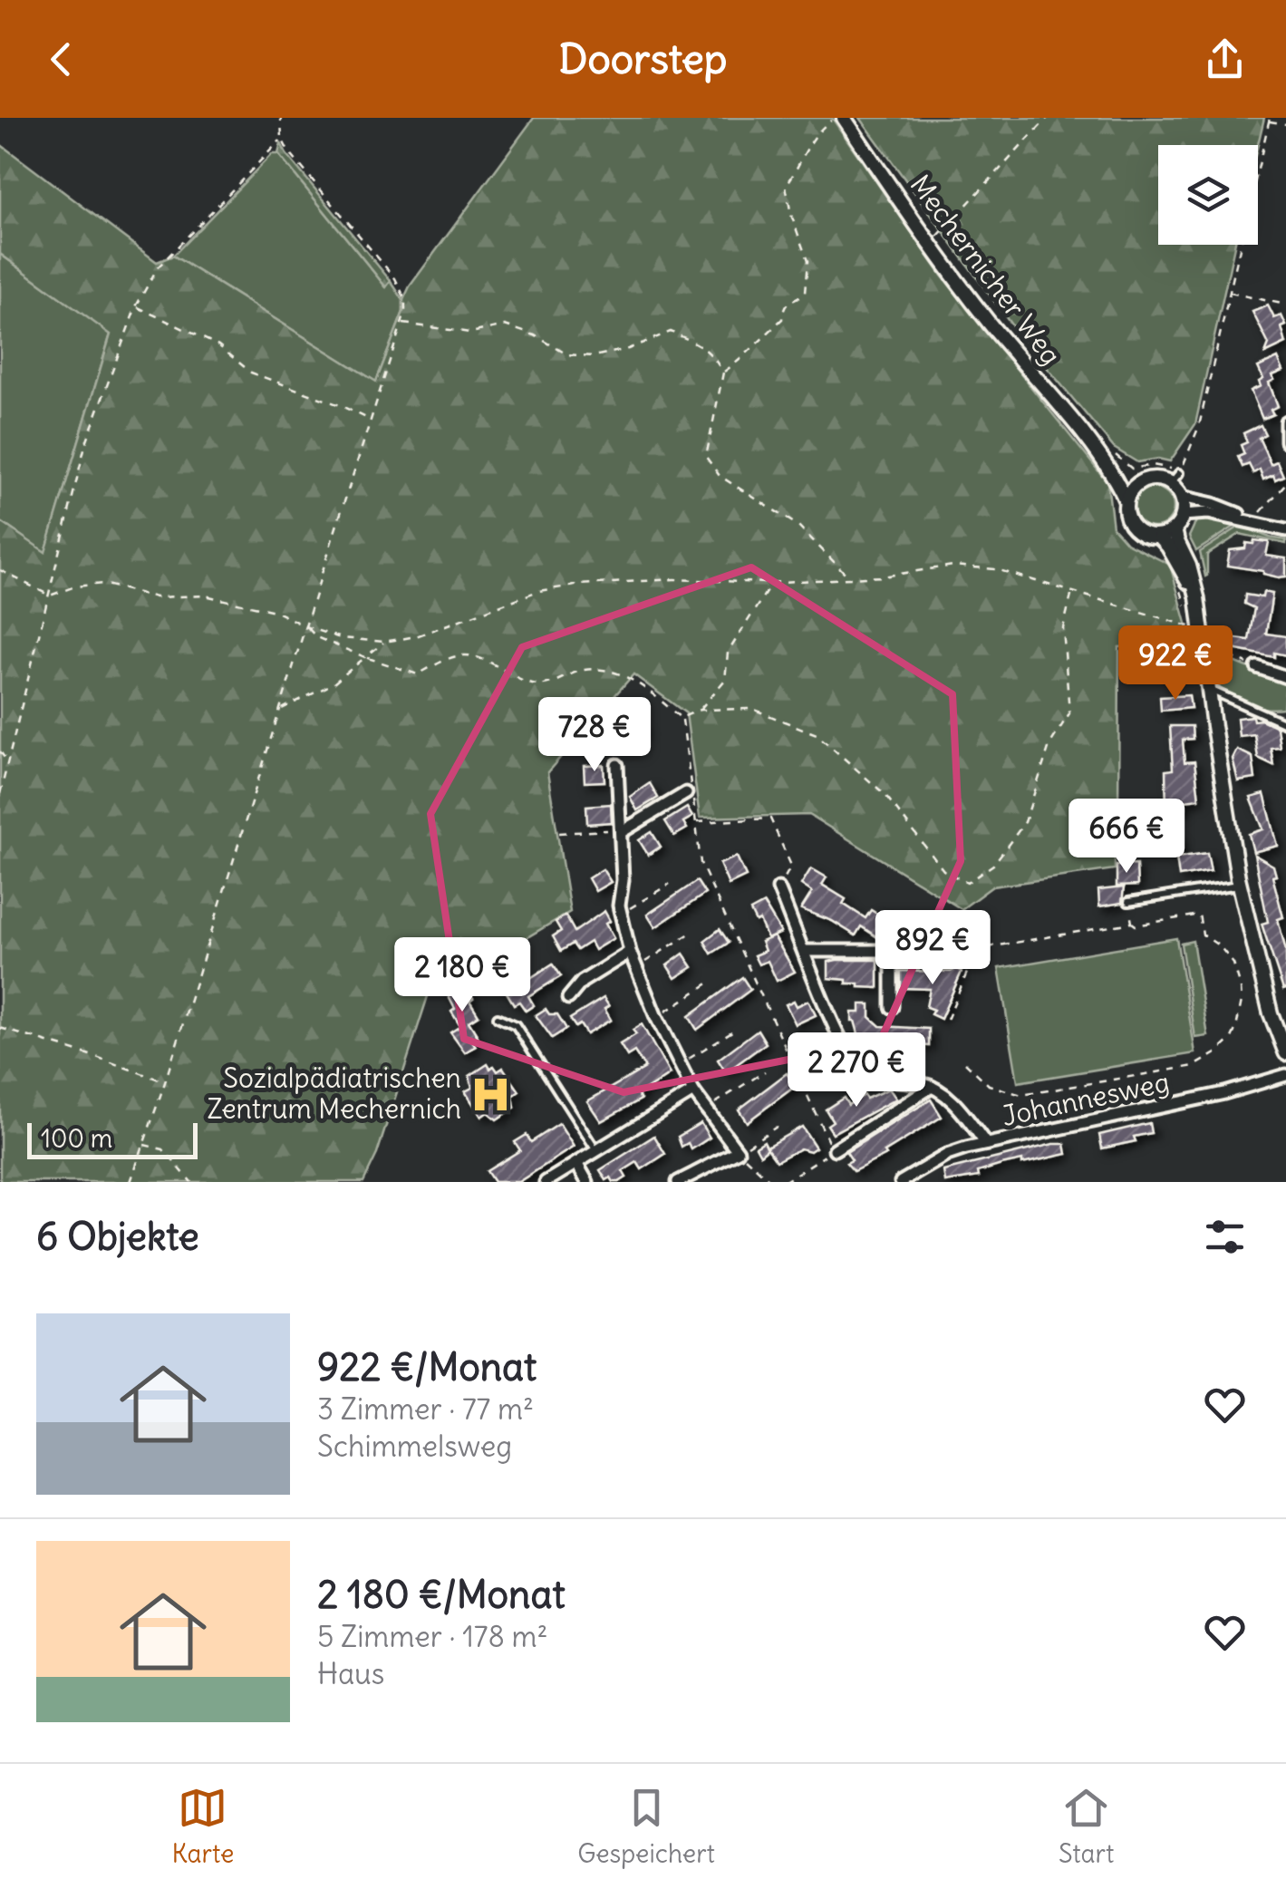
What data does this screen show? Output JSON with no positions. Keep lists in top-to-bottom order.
{
  "streets": {
    "street": ["Mechernicher Weg", "Johannesweg"]
  },
  "places": {
    "hospital": ["Sozialpädiatrischen Zentrum Mechernich"]
  },
  "scale_bar": "100 m",
  "page": {
    "header": "Doorstep",
    "price": [
      "922 €",
      "728 €",
      "666 €",
      "892 €",
      "2 180 €",
      "2 270 €"
    ],
    "scale": "100 m",
    "heading": "6 Objekte",
    "list": [
      {
        "name": "922 €/Monat",
        "note": "3 Zimmer · 77 m² · Schimmelsweg"
      },
      {
        "name": "2 180 €/Monat",
        "note": "5 Zimmer · 178 m² · Haus"
      }
    ],
    "tabs": ["Karte", "Gespeichert", "Start"]
  }
}
